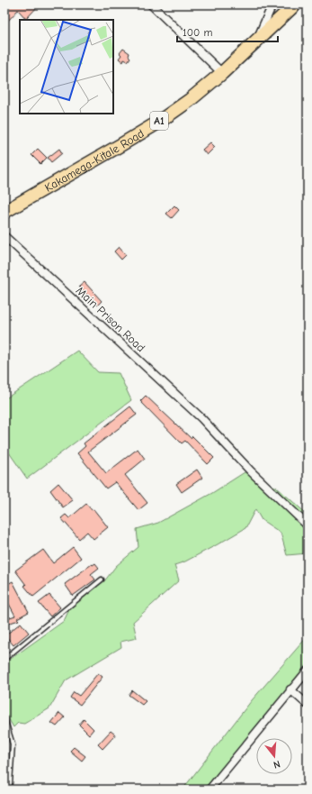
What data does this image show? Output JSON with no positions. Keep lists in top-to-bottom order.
{
  "streets": {
    "highway": ["A1", "Kakamega-Kitale Road"],
    "street": ["Main Prison Road"]
  },
  "scale_bar": "100 m",
  "north": "bottom"
}
